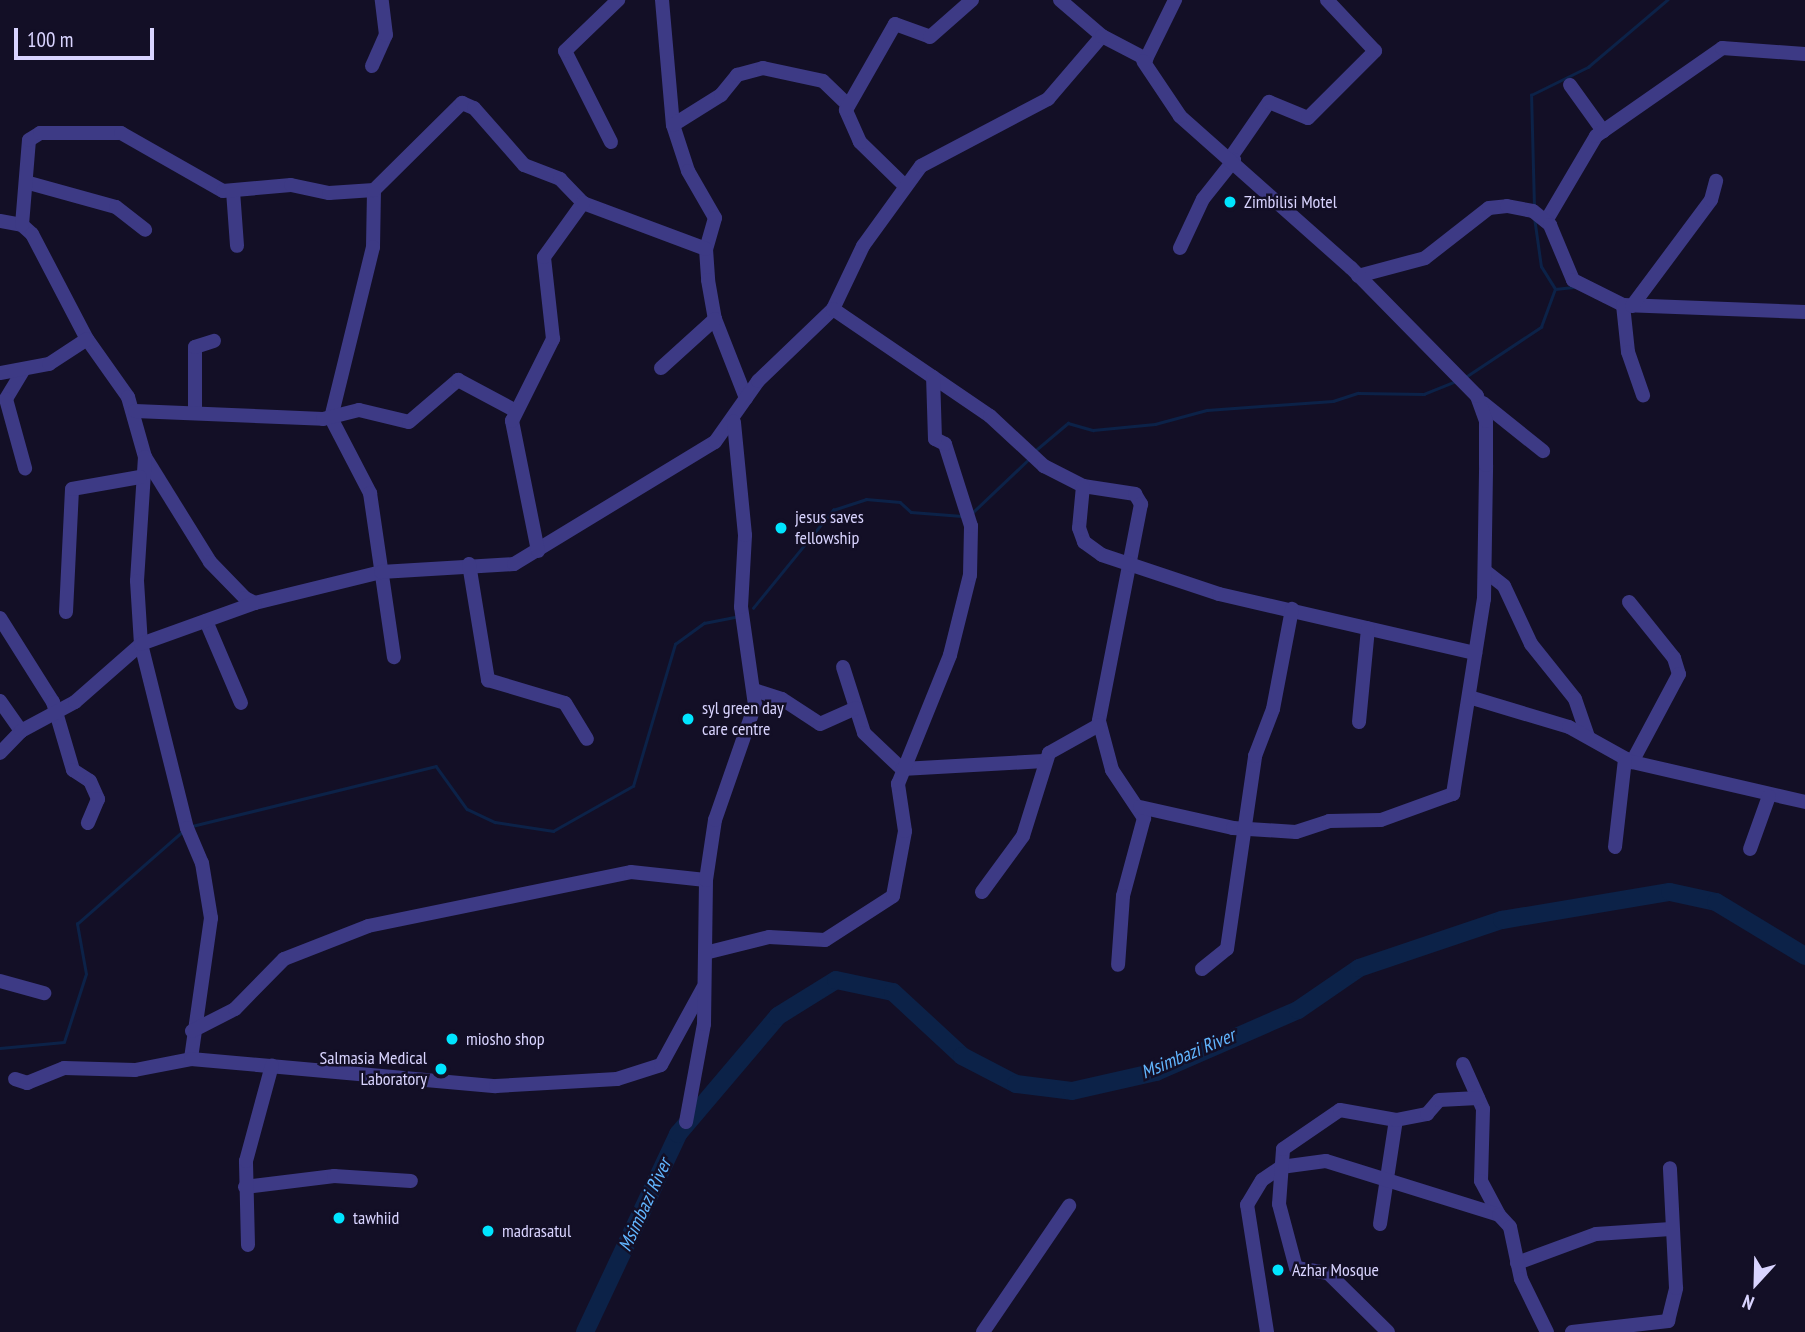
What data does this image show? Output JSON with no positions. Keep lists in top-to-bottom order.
{
  "water": ["Msimbazi River"],
  "places": [
    "Zimbilisi Motel",
    "jesus saves fellowship",
    "syl green day care centre",
    "miosho shop",
    "Salmasia Medical Laboratory",
    "tawhiid",
    "madrasatul",
    "Azhar Mosque"
  ],
  "scale_bar": "100 m",
  "north": "bottom"
}
